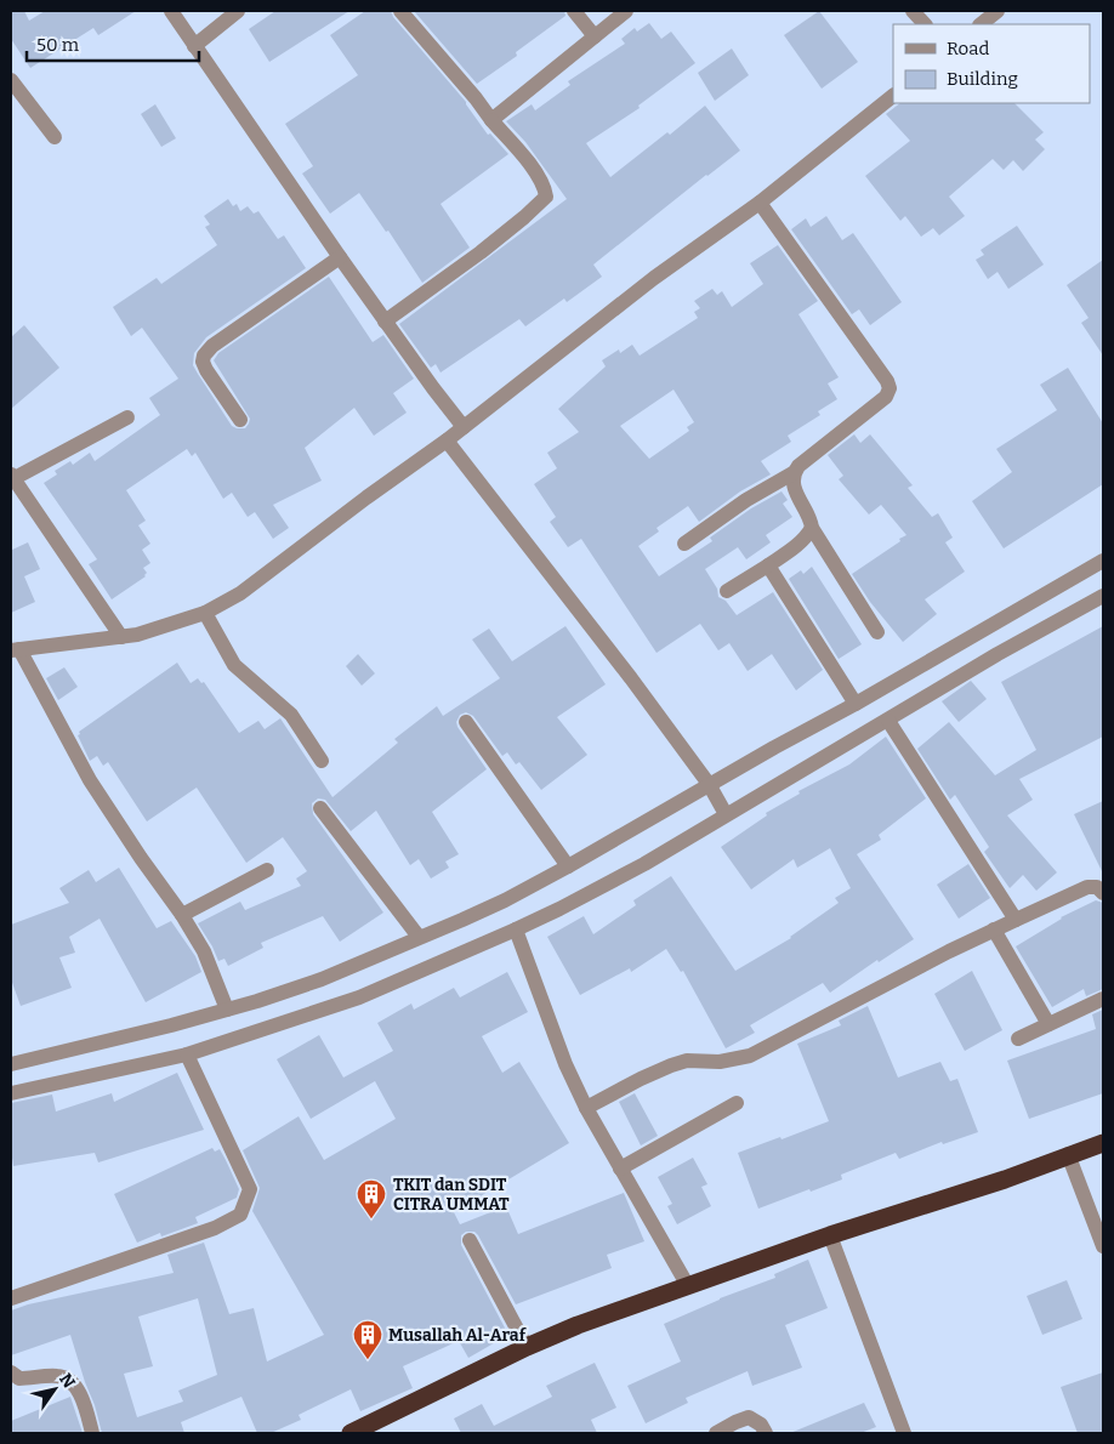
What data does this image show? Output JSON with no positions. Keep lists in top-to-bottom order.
{
  "places": {
    "building": ["TKIT dan SDIT CITRA UMMAT", "Musallah Al-Araf"]
  },
  "legend": ["Road", "Building"],
  "scale_bar": "50 m",
  "north": "top right"
}
